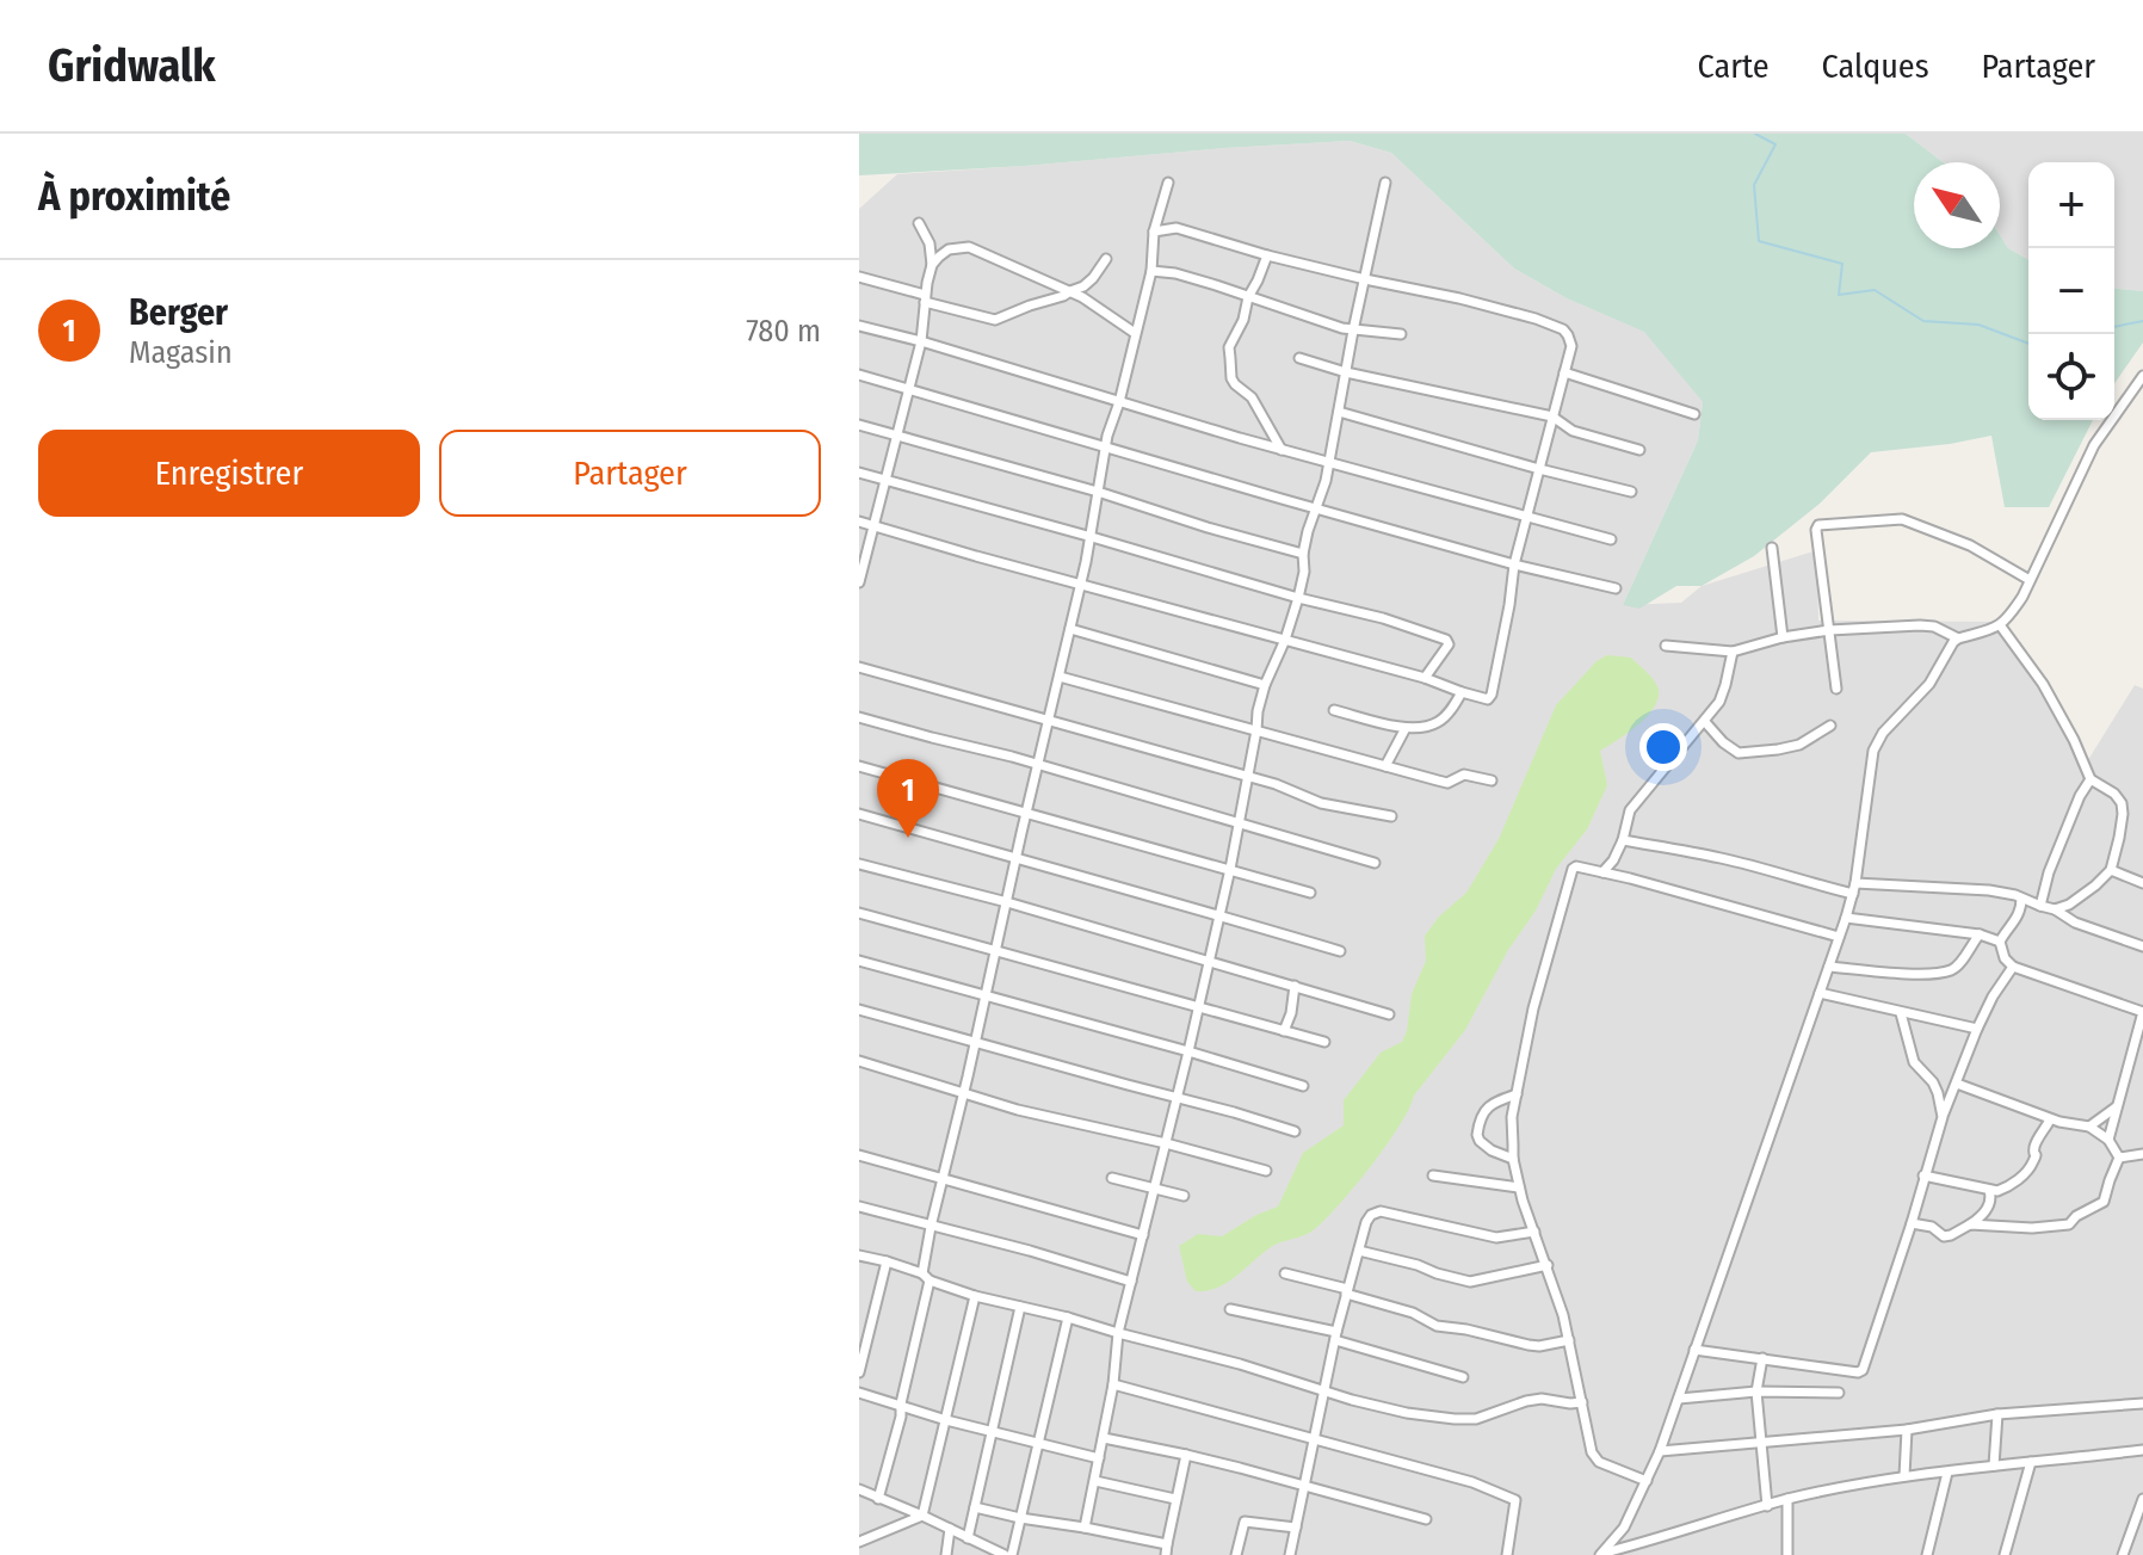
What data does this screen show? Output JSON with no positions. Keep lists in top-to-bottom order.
{
  "north": "top left",
  "page": {
    "header": "Gridwalk",
    "nav": ["Carte", "Calques", "Partager"],
    "heading": "À proximité",
    "map_buttons": ["+", "−"],
    "list": [
      {
        "mark": "1",
        "name": "Berger",
        "note": "Magasin",
        "value": "780 m"
      }
    ],
    "buttons": ["Enregistrer", "Partager"],
    "pins": "1"
  }
}
